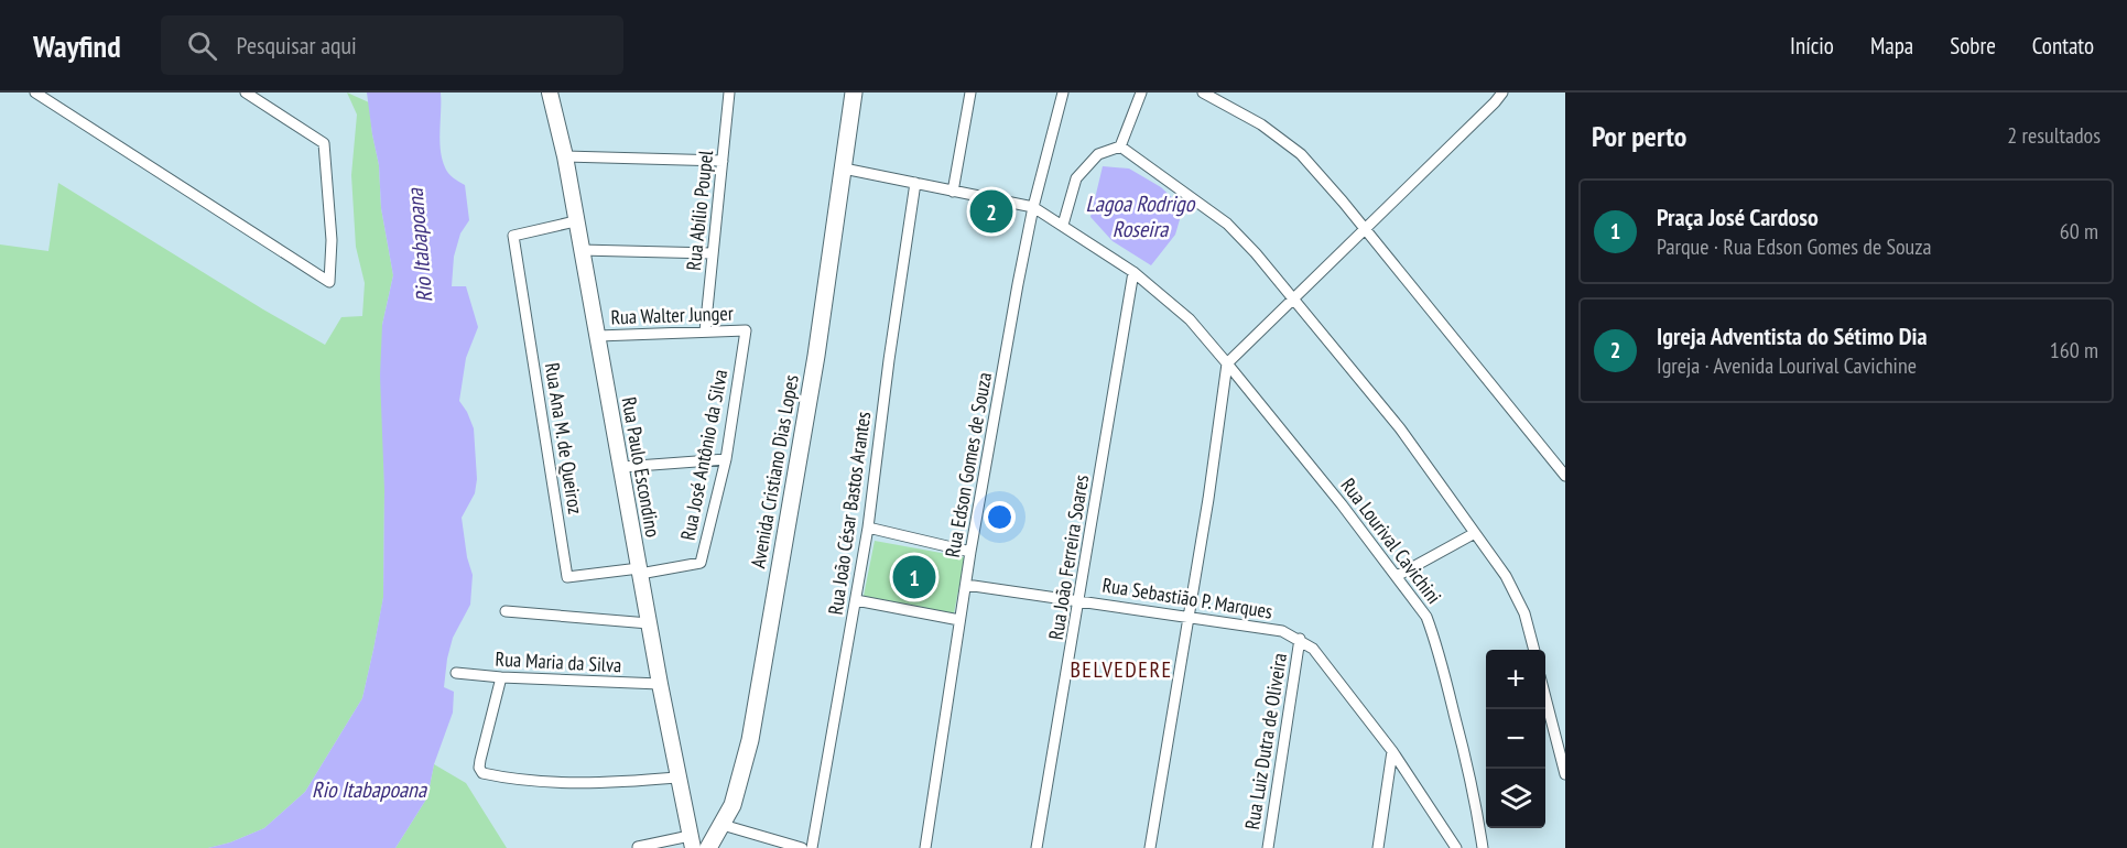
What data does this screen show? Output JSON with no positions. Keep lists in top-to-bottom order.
{
  "streets": {
    "main road": ["Rua Paulo Escondino", "Avenida Cristiano Dias Lopes"],
    "street": [
      "Rua Abílio Poupel",
      "Rua Walter Junger",
      "Rua Ana M. de Queiroz",
      "Rua José Antônio da Silva",
      "Rua Edson Gomes de Souza",
      "Rua João César Bastos Arantes",
      "Rua Lourival Cavichini",
      "Rua João Ferreira Soares",
      "Rua Sebastião P. Marques",
      "Rua Maria da Silva",
      "Rua Luiz Dutra de Oliveira"
    ]
  },
  "crossings": [
    ["Rua Abílio Poupel", "Rua Walter Junger"],
    ["Rua Walter Junger", "Rua José Antônio da Silva"],
    ["Rua Walter Junger", "Rua Paulo Escondino"],
    ["Rua Ana M. de Queiroz", "Rua José Antônio da Silva"],
    ["Rua Ana M. de Queiroz", "Rua Paulo Escondino"],
    ["Rua José Antônio da Silva", "Rua Paulo Escondino"],
    ["Rua Edson Gomes de Souza", "Rua Lourival Cavichini"],
    ["Rua Edson Gomes de Souza", "Rua Sebastião P. Marques"],
    ["Rua Paulo Escondino", "Rua Maria da Silva"],
    ["Avenida Cristiano Dias Lopes", "Rua Lourival Cavichini"],
    ["Rua João César Bastos Arantes", "Rua Lourival Cavichini"],
    ["Rua Lourival Cavichini", "Rua João Ferreira Soares"],
    ["Rua João Ferreira Soares", "Rua Sebastião P. Marques"],
    ["Rua Sebastião P. Marques", "Rua Luiz Dutra de Oliveira"]
  ],
  "districts": ["BELVEDERE"],
  "water": ["Lagoa Rodrigo Roseira", "Rio Itabapoana"],
  "page": {
    "header": "Wayfind",
    "search": "Pesquisar aqui",
    "nav": [
      "Início",
      "Mapa",
      "Sobre",
      "Contato"
    ],
    "heading": ["Por perto", "2 resultados"],
    "list": [
      {
        "mark": "1",
        "name": "Praça José Cardoso",
        "note": "Parque · Rua Edson Gomes de Souza",
        "value": "60 m"
      },
      {
        "mark": "2",
        "name": "Igreja Adventista do Sétimo Dia",
        "note": "Igreja · Avenida Lourival Cavichine",
        "value": "160 m"
      }
    ],
    "pins": ["2", "1"],
    "map_buttons": ["+", "−"]
  }
}
